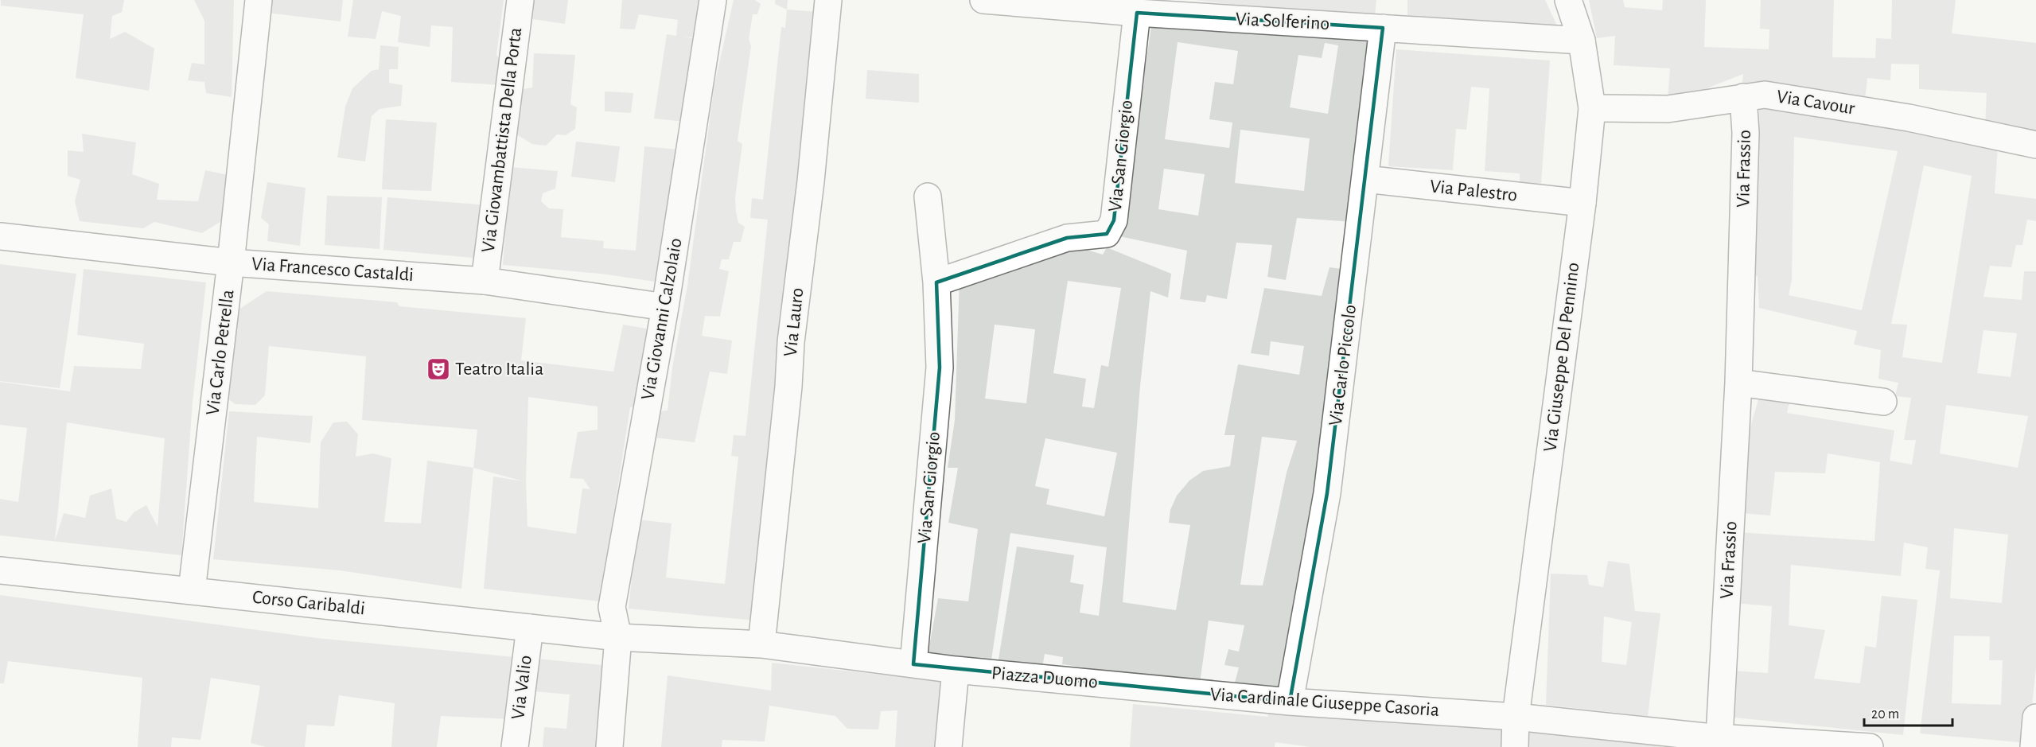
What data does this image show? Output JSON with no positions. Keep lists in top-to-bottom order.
{
  "streets": {
    "street": [
      "Via Solferino",
      "Via Cavour",
      "Via Giovambattista Della Porta",
      "Via San Giorgio",
      "Via Frassio",
      "Via Palestro",
      "Via Francesco Castaldi",
      "Via Giovanni Calzolaio",
      "Via Lauro",
      "Via Carlo Petrella",
      "Via Giuseppe Del Pennino",
      "Via Carlo Piccolo",
      "Corso Garibaldi",
      "Piazza Duomo",
      "Via Valio",
      "Via Cardinale Giuseppe Casoria"
    ]
  },
  "crossings": [
    ["Via Solferino", "Via San Giorgio"],
    ["Via Solferino", "Via Giuseppe Del Pennino"],
    ["Via Solferino", "Via Carlo Piccolo"],
    ["Via Cavour", "Via Frassio"],
    ["Via Cavour", "Via Giuseppe Del Pennino"],
    ["Via Giovambattista Della Porta", "Via Francesco Castaldi"],
    ["Via San Giorgio", "Piazza Duomo"],
    ["Via Frassio", "Via Cardinale Giuseppe Casoria"],
    ["Via Palestro", "Via Giuseppe Del Pennino"],
    ["Via Palestro", "Via Carlo Piccolo"],
    ["Via Francesco Castaldi", "Via Giovanni Calzolaio"],
    ["Via Francesco Castaldi", "Via Carlo Petrella"],
    ["Via Giovanni Calzolaio", "Corso Garibaldi"],
    ["Via Lauro", "Corso Garibaldi"],
    ["Via Lauro", "Piazza Duomo"],
    ["Via Carlo Petrella", "Corso Garibaldi"],
    ["Via Giuseppe Del Pennino", "Via Cardinale Giuseppe Casoria"],
    ["Via Carlo Piccolo", "Via Cardinale Giuseppe Casoria"],
    ["Corso Garibaldi", "Piazza Duomo"],
    ["Corso Garibaldi", "Via Valio"],
    ["Piazza Duomo", "Via Cardinale Giuseppe Casoria"]
  ],
  "places": {
    "theatre": ["Teatro Italia"]
  },
  "scale_bar": "20 m"
}
